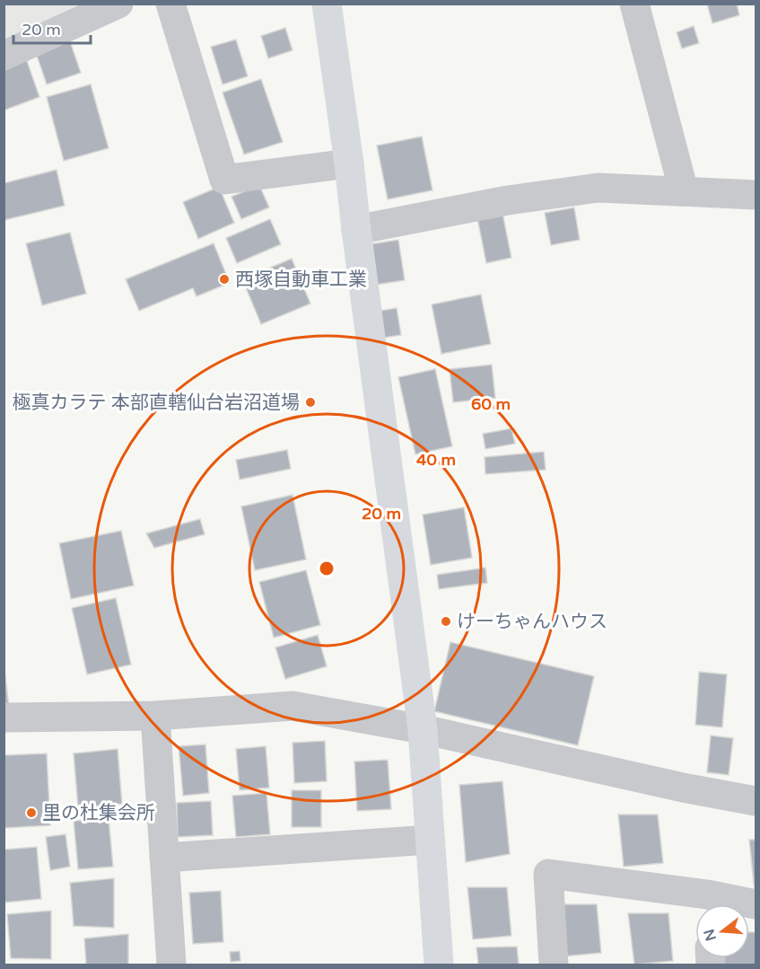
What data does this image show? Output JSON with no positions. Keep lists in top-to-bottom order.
{
  "places": [
    "西塚自動車工業",
    "極真カラテ 本部直轄仙台岩沼道場",
    "けーちゃんハウス",
    "里の杜集会所"
  ],
  "scale_bar": "20 m",
  "north": "left",
  "rings": ["60 m", "40 m", "20 m"]
}
